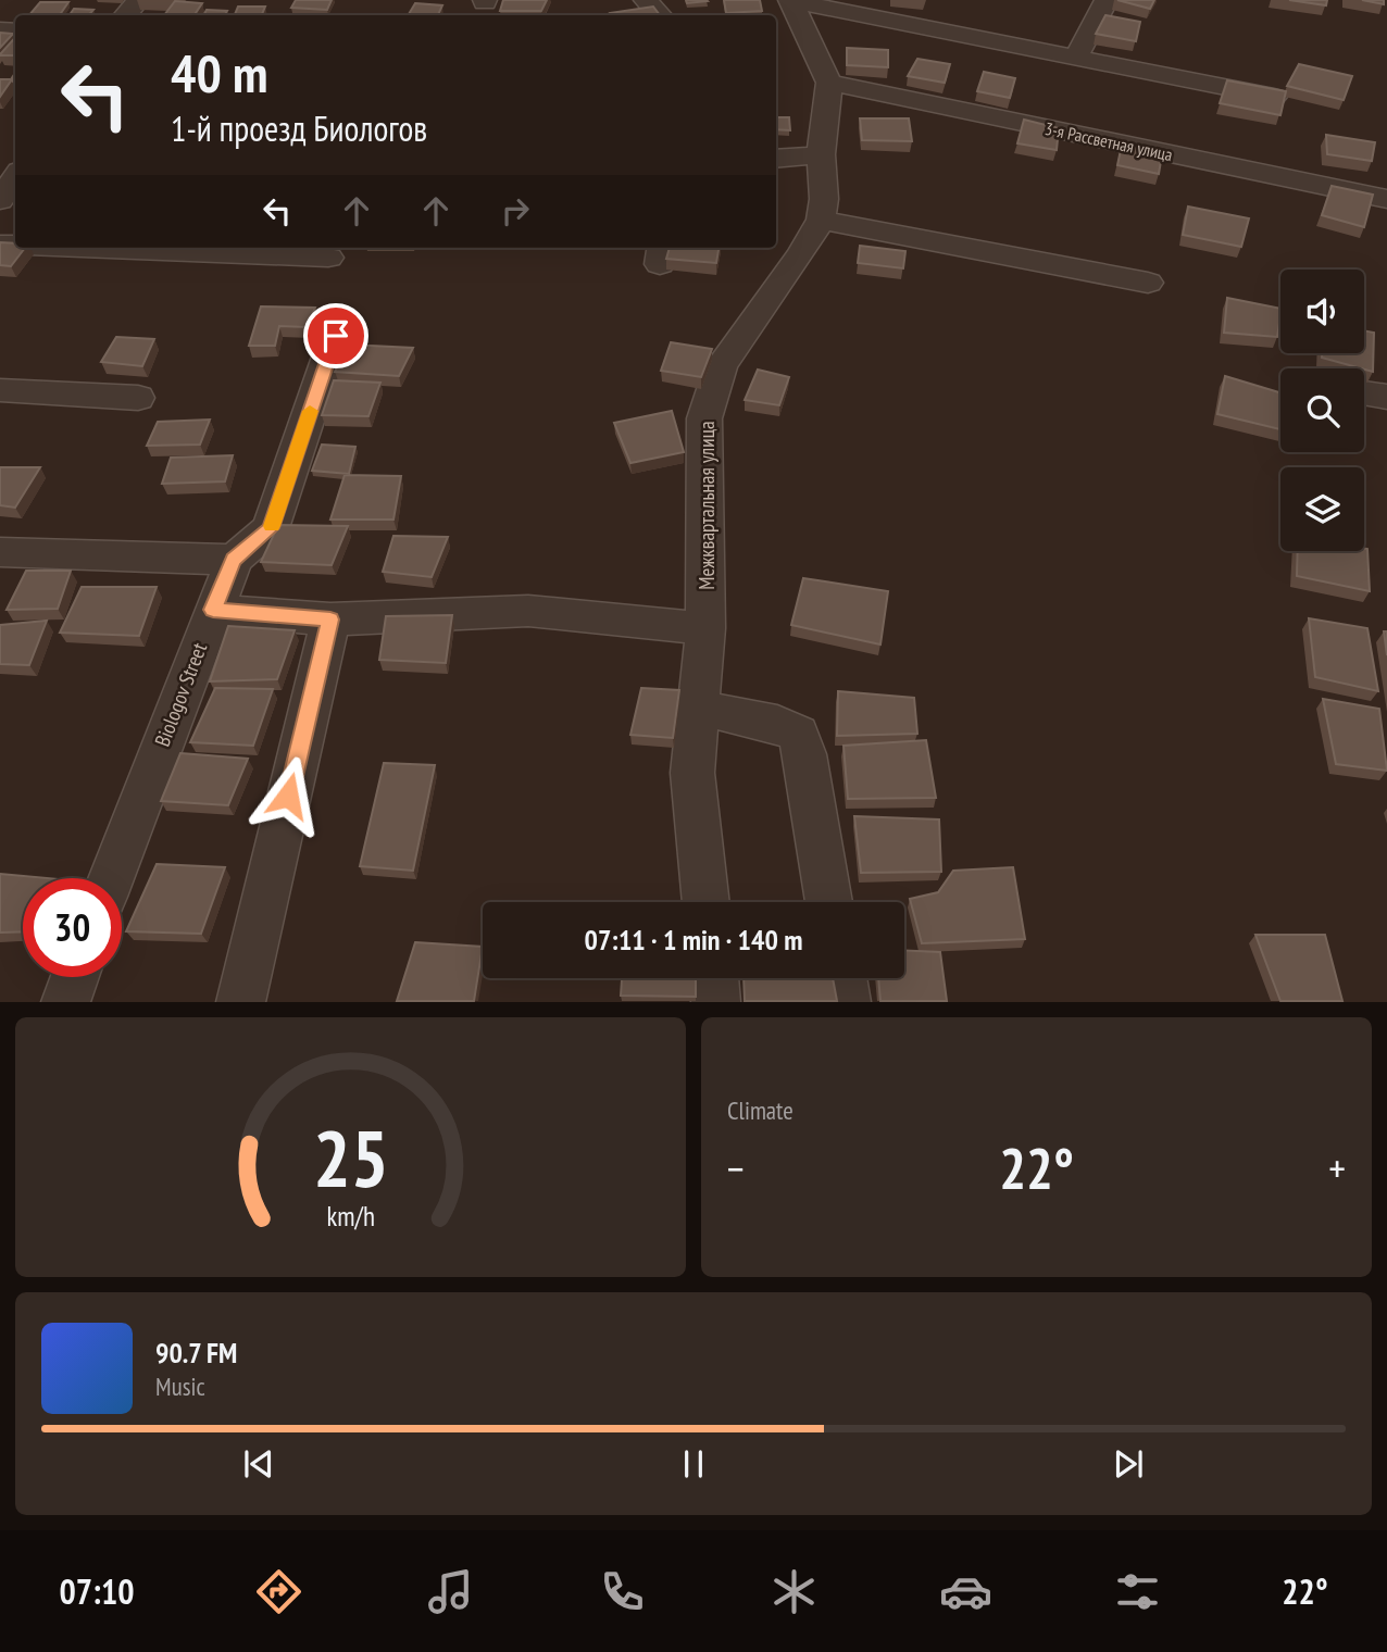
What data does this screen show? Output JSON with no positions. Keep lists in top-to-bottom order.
{
  "streets": {
    "street": ["3-я Рассветная улица", "Межквартальная улица", "Biologov Street"]
  },
  "crossings": [
    ["3-я Рассветная улица", "Межквартальная улица"]
  ],
  "page": {
    "turn": ["40 m", "1-й проезд Биологов"],
    "limit": "30",
    "trip": "07:11 · 1 min · 140 m",
    "tile": "Climate",
    "heat": ["−", "22°", "+"],
    "song": ["90.7 FM", "Music"],
    "tabs": ["07:10", "22°"],
    "gauge": ["25", "km/h"]
  }
}
